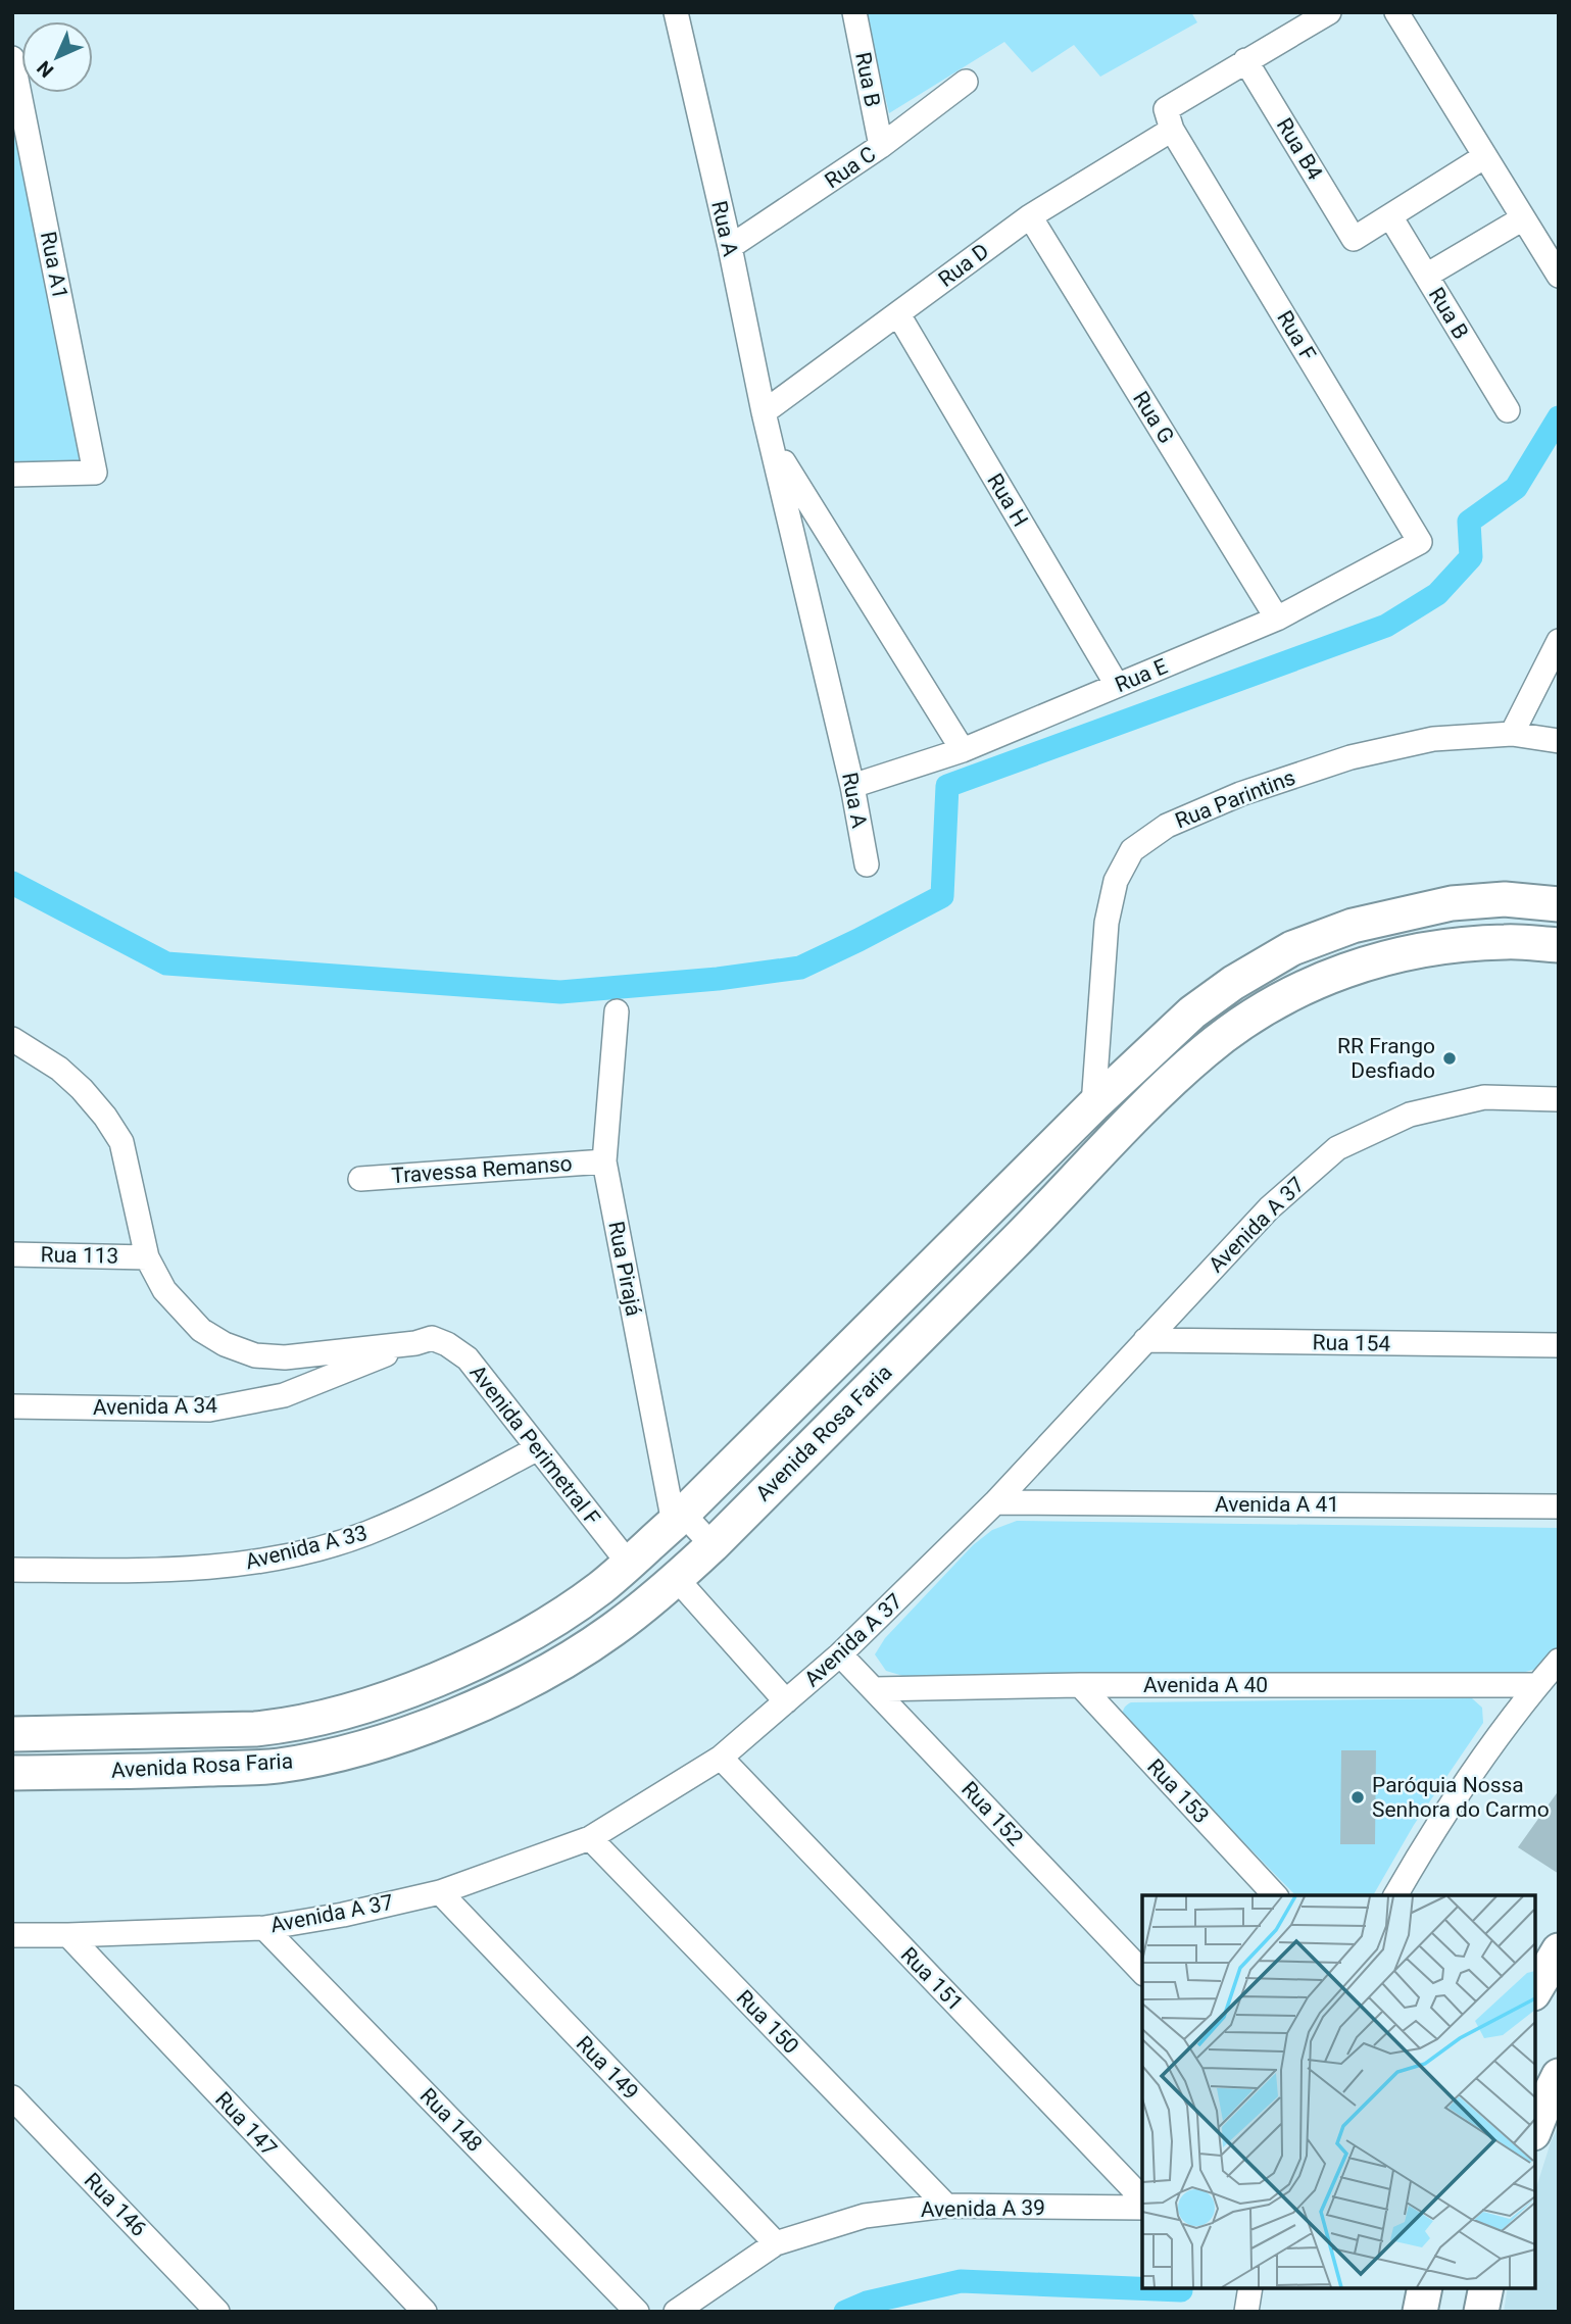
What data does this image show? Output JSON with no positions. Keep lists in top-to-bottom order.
{
  "streets": {
    "street": [
      "Rua B",
      "Rua B4",
      "Rua C",
      "Rua A",
      "Rua A1",
      "Rua D",
      "Rua F",
      "Rua G",
      "Rua H",
      "Rua E",
      "Rua Parintins",
      "Travessa Remanso",
      "Avenida A 37",
      "Rua 113",
      "Rua Pirajá",
      "Rua 154",
      "Avenida A 34",
      "Avenida Rosa Faria",
      "Avenida Perimetral F",
      "Avenida A 41",
      "Avenida A 33",
      "Avenida A 40",
      "Rua 153",
      "Rua 152",
      "Rua 151",
      "Rua 150",
      "Rua 149",
      "Rua 148",
      "Rua 147",
      "Rua 146",
      "Avenida A 39"
    ]
  },
  "crossings": [
    ["Rua B", "Rua B4"],
    ["Rua B", "Rua C"],
    ["Rua C", "Rua A"],
    ["Rua A", "Rua D"],
    ["Rua A", "Rua E"],
    ["Rua D", "Rua F"],
    ["Rua D", "Rua G"],
    ["Rua D", "Rua H"],
    ["Rua F", "Rua E"],
    ["Rua G", "Rua E"],
    ["Rua H", "Rua E"],
    ["Rua Parintins", "Avenida Rosa Faria"],
    ["Travessa Remanso", "Rua Pirajá"],
    ["Avenida A 37", "Rua 154"],
    ["Avenida A 37", "Avenida A 41"],
    ["Avenida A 37", "Rua 152"],
    ["Avenida A 37", "Rua 151"],
    ["Avenida A 37", "Rua 150"],
    ["Avenida A 37", "Rua 149"],
    ["Avenida A 37", "Rua 148"],
    ["Avenida A 37", "Rua 147"],
    ["Rua 113", "Avenida Perimetral F"],
    ["Rua Pirajá", "Avenida Rosa Faria"],
    ["Avenida A 34", "Avenida Perimetral F"],
    ["Avenida Rosa Faria", "Avenida Perimetral F"],
    ["Avenida Perimetral F", "Avenida A 33"],
    ["Avenida A 40", "Rua 153"],
    ["Avenida A 40", "Rua 152"],
    ["Rua 150", "Avenida A 39"],
    ["Rua 149", "Avenida A 39"]
  ],
  "places": ["RR Frango Desfiado", "Paróquia Nossa Senhora do Carmo"],
  "north": "bottom left"
}
